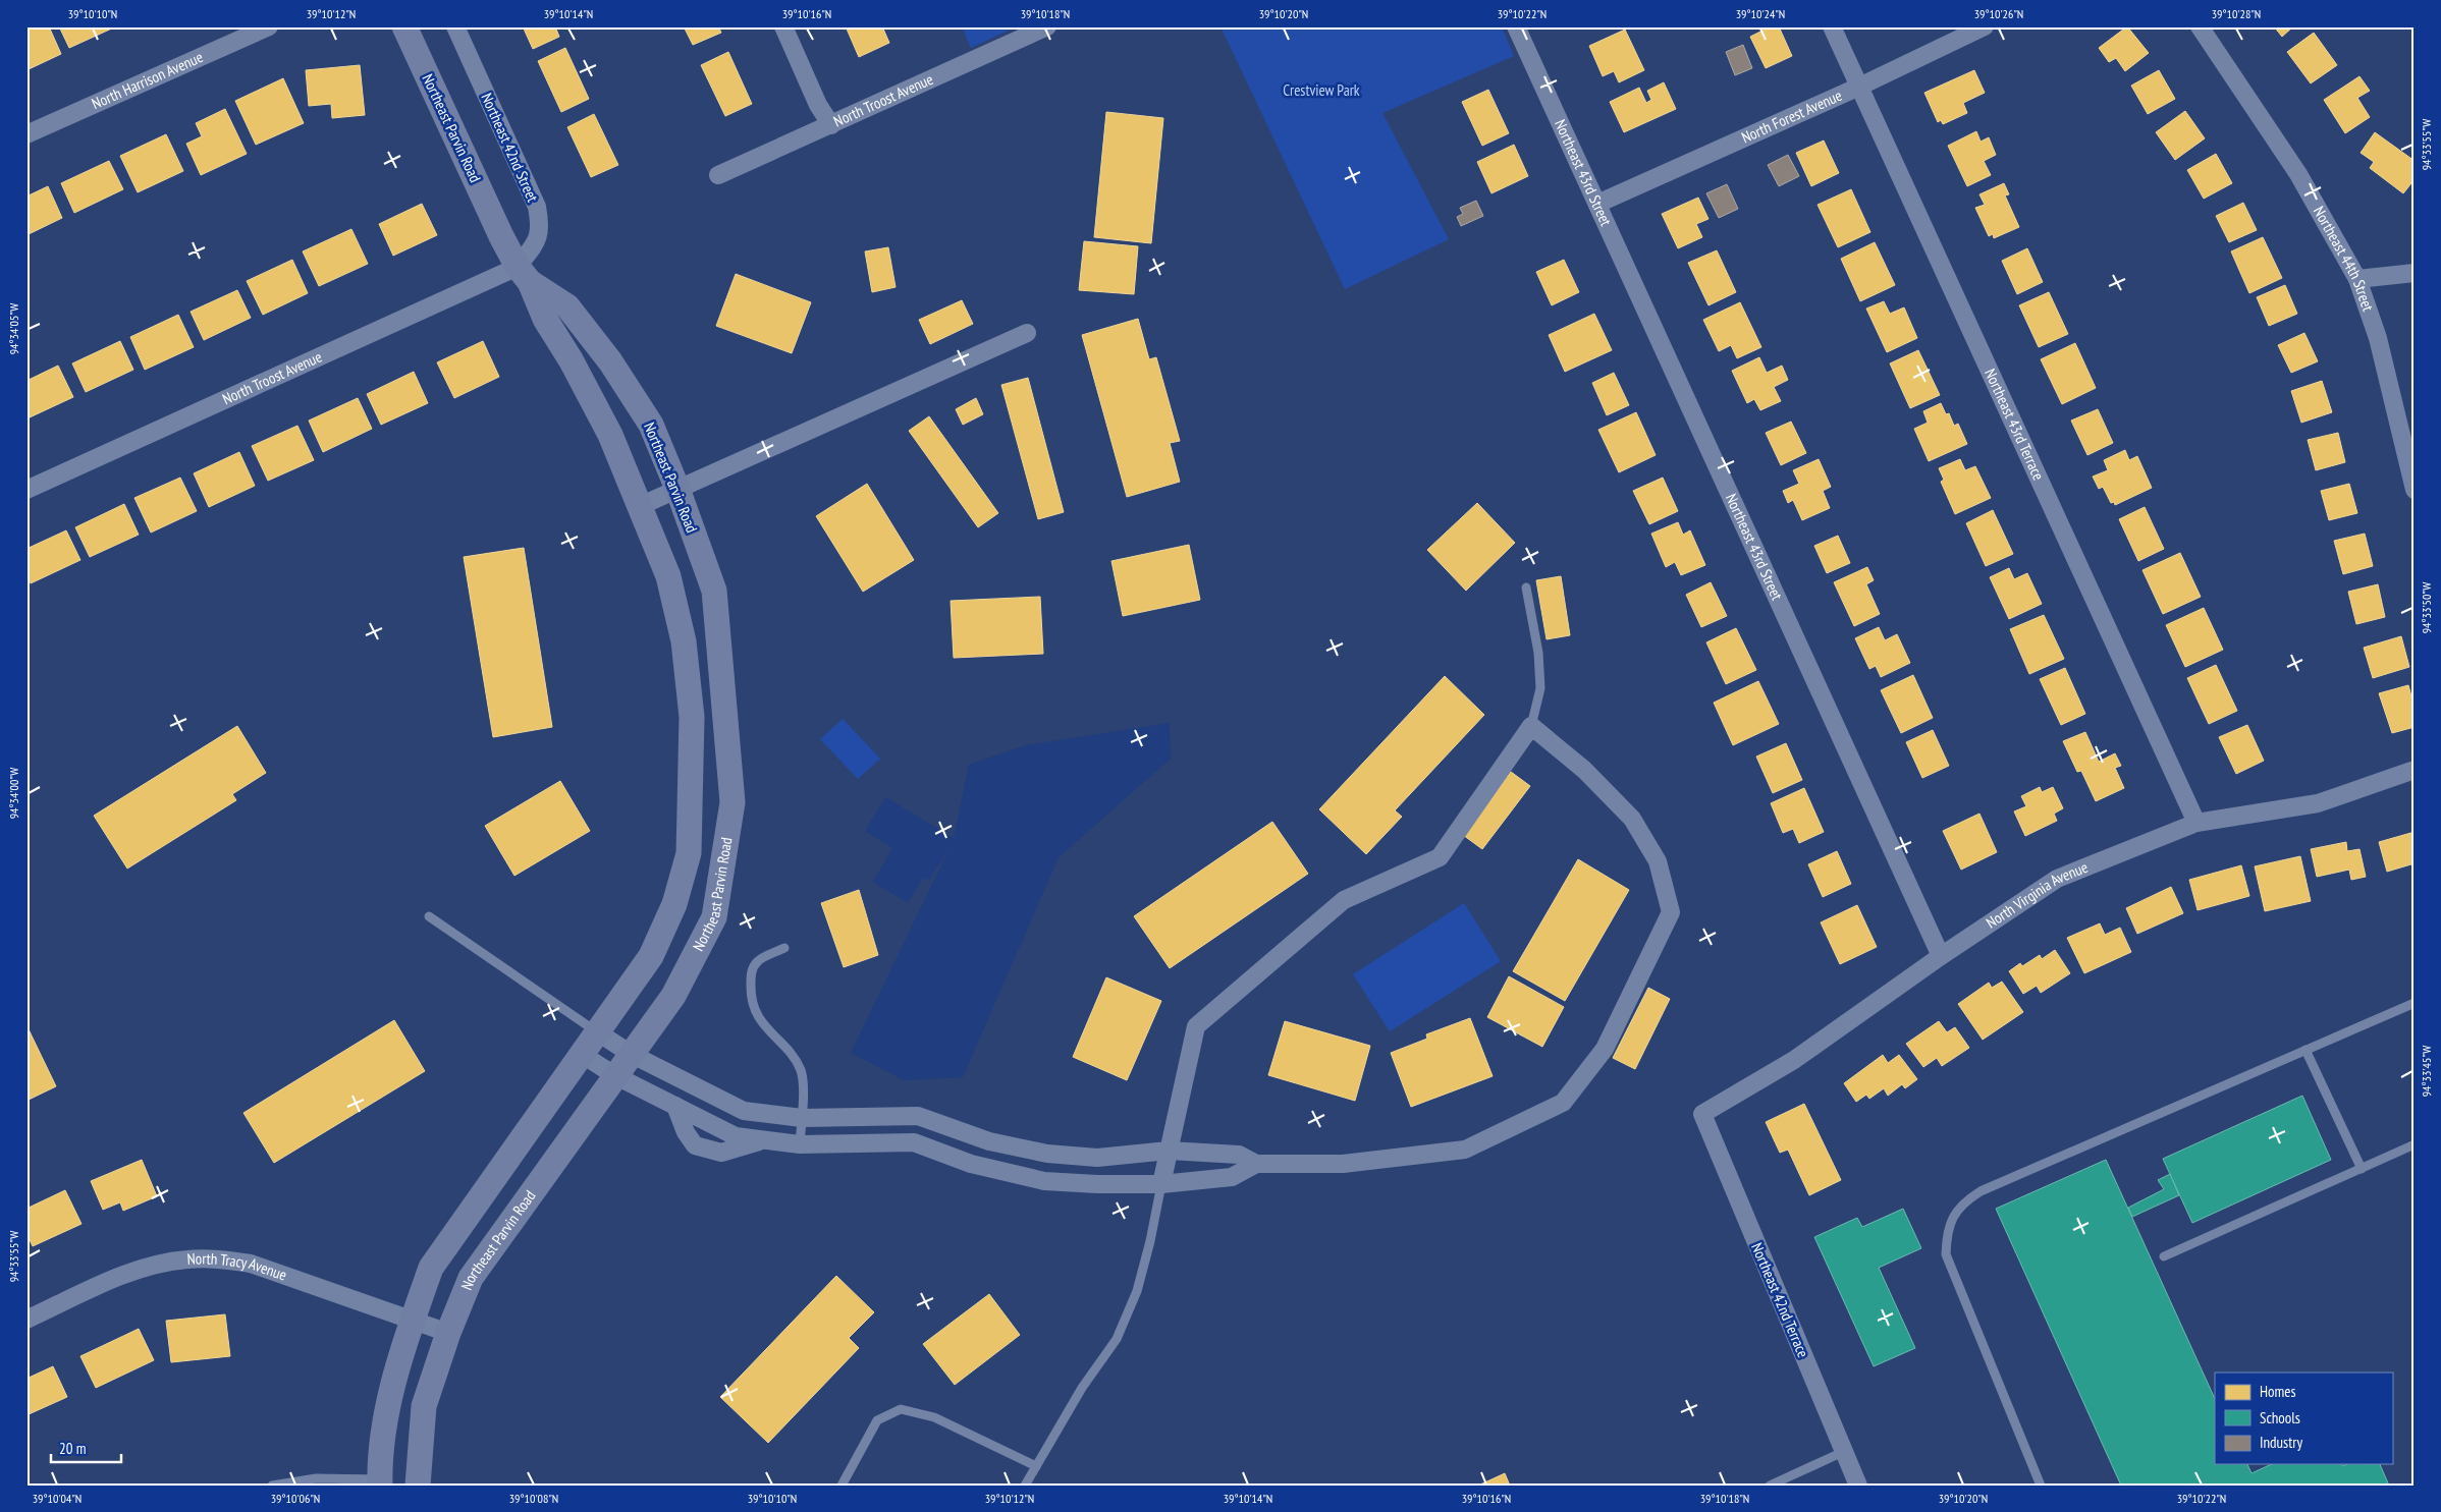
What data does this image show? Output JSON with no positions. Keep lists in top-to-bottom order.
{
  "streets": {
    "main road": ["Northeast Parvin Road"],
    "street": [
      "North Harrison Avenue",
      "North Troost Avenue",
      "North Forest Avenue",
      "Northeast 42nd Street",
      "Northeast 43rd Street",
      "Northeast 44th Street",
      "Northeast 43rd Terrace",
      "North Virginia Avenue",
      "North Tracy Avenue",
      "Northeast 42nd Terrace"
    ]
  },
  "crossings": [
    ["North Troost Avenue", "Northeast Parvin Road"],
    ["North Troost Avenue", "Northeast 42nd Street"],
    ["North Forest Avenue", "Northeast 43rd Street"],
    ["North Forest Avenue", "Northeast 43rd Terrace"],
    ["Northeast Parvin Road", "Northeast 42nd Street"],
    ["Northeast Parvin Road", "North Tracy Avenue"],
    ["Northeast 43rd Street", "North Virginia Avenue"],
    ["Northeast 43rd Terrace", "North Virginia Avenue"],
    ["North Virginia Avenue", "Northeast 42nd Terrace"]
  ],
  "parks": ["Crestview Park"],
  "legend": ["Homes", "Schools", "Industry"],
  "scale_bar": "20 m",
  "coordinates": [
    "39°10'10\"N",
    "39°10'12\"N",
    "39°10'14\"N",
    "39°10'16\"N",
    "39°10'18\"N",
    "39°10'20\"N",
    "39°10'22\"N",
    "39°10'24\"N",
    "39°10'26\"N",
    "39°10'28\"N",
    "94°33'55\"W",
    "94°34'05\"W",
    "94°33'50\"W",
    "94°34'00\"W",
    "94°33'45\"W",
    "39°10'04\"N",
    "39°10'06\"N",
    "39°10'08\"N"
  ]
}
